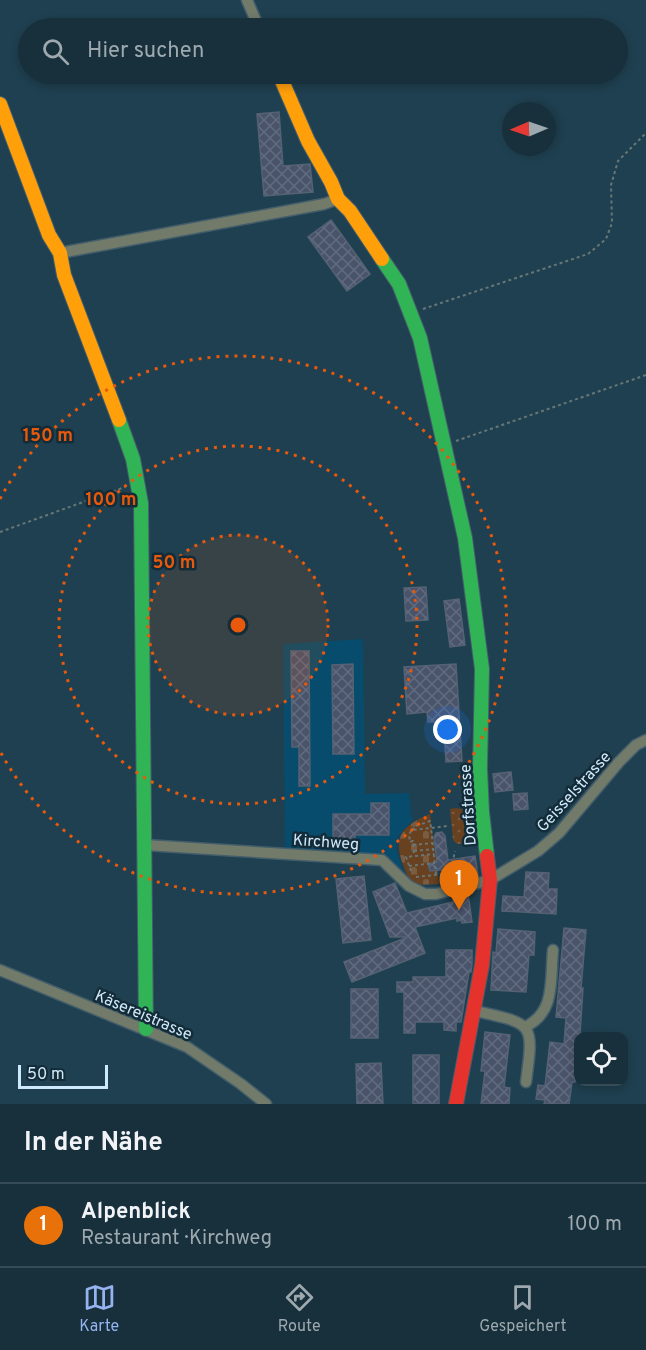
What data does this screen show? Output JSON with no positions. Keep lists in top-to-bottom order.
{
  "streets": {
    "street": [
      "Geisselstrasse",
      "Dorfstrasse",
      "Kirchweg",
      "Käsereistrasse"
    ]
  },
  "crossings": [
    ["Geisselstrasse", "Dorfstrasse"],
    ["Geisselstrasse", "Kirchweg"],
    ["Dorfstrasse", "Kirchweg"]
  ],
  "scale_bar": "50 m",
  "north": "left",
  "page": {
    "search": "Hier suchen",
    "pins": "1",
    "scale": "50 m",
    "heading": "In der Nähe",
    "list": [
      {
        "mark": "1",
        "name": "Alpenblick",
        "note": "Restaurant · Kirchweg",
        "value": "100 m"
      }
    ],
    "nav": ["Karte", "Route", "Gespeichert"]
  },
  "rings": ["150 m", "100 m", "50 m"]
}
